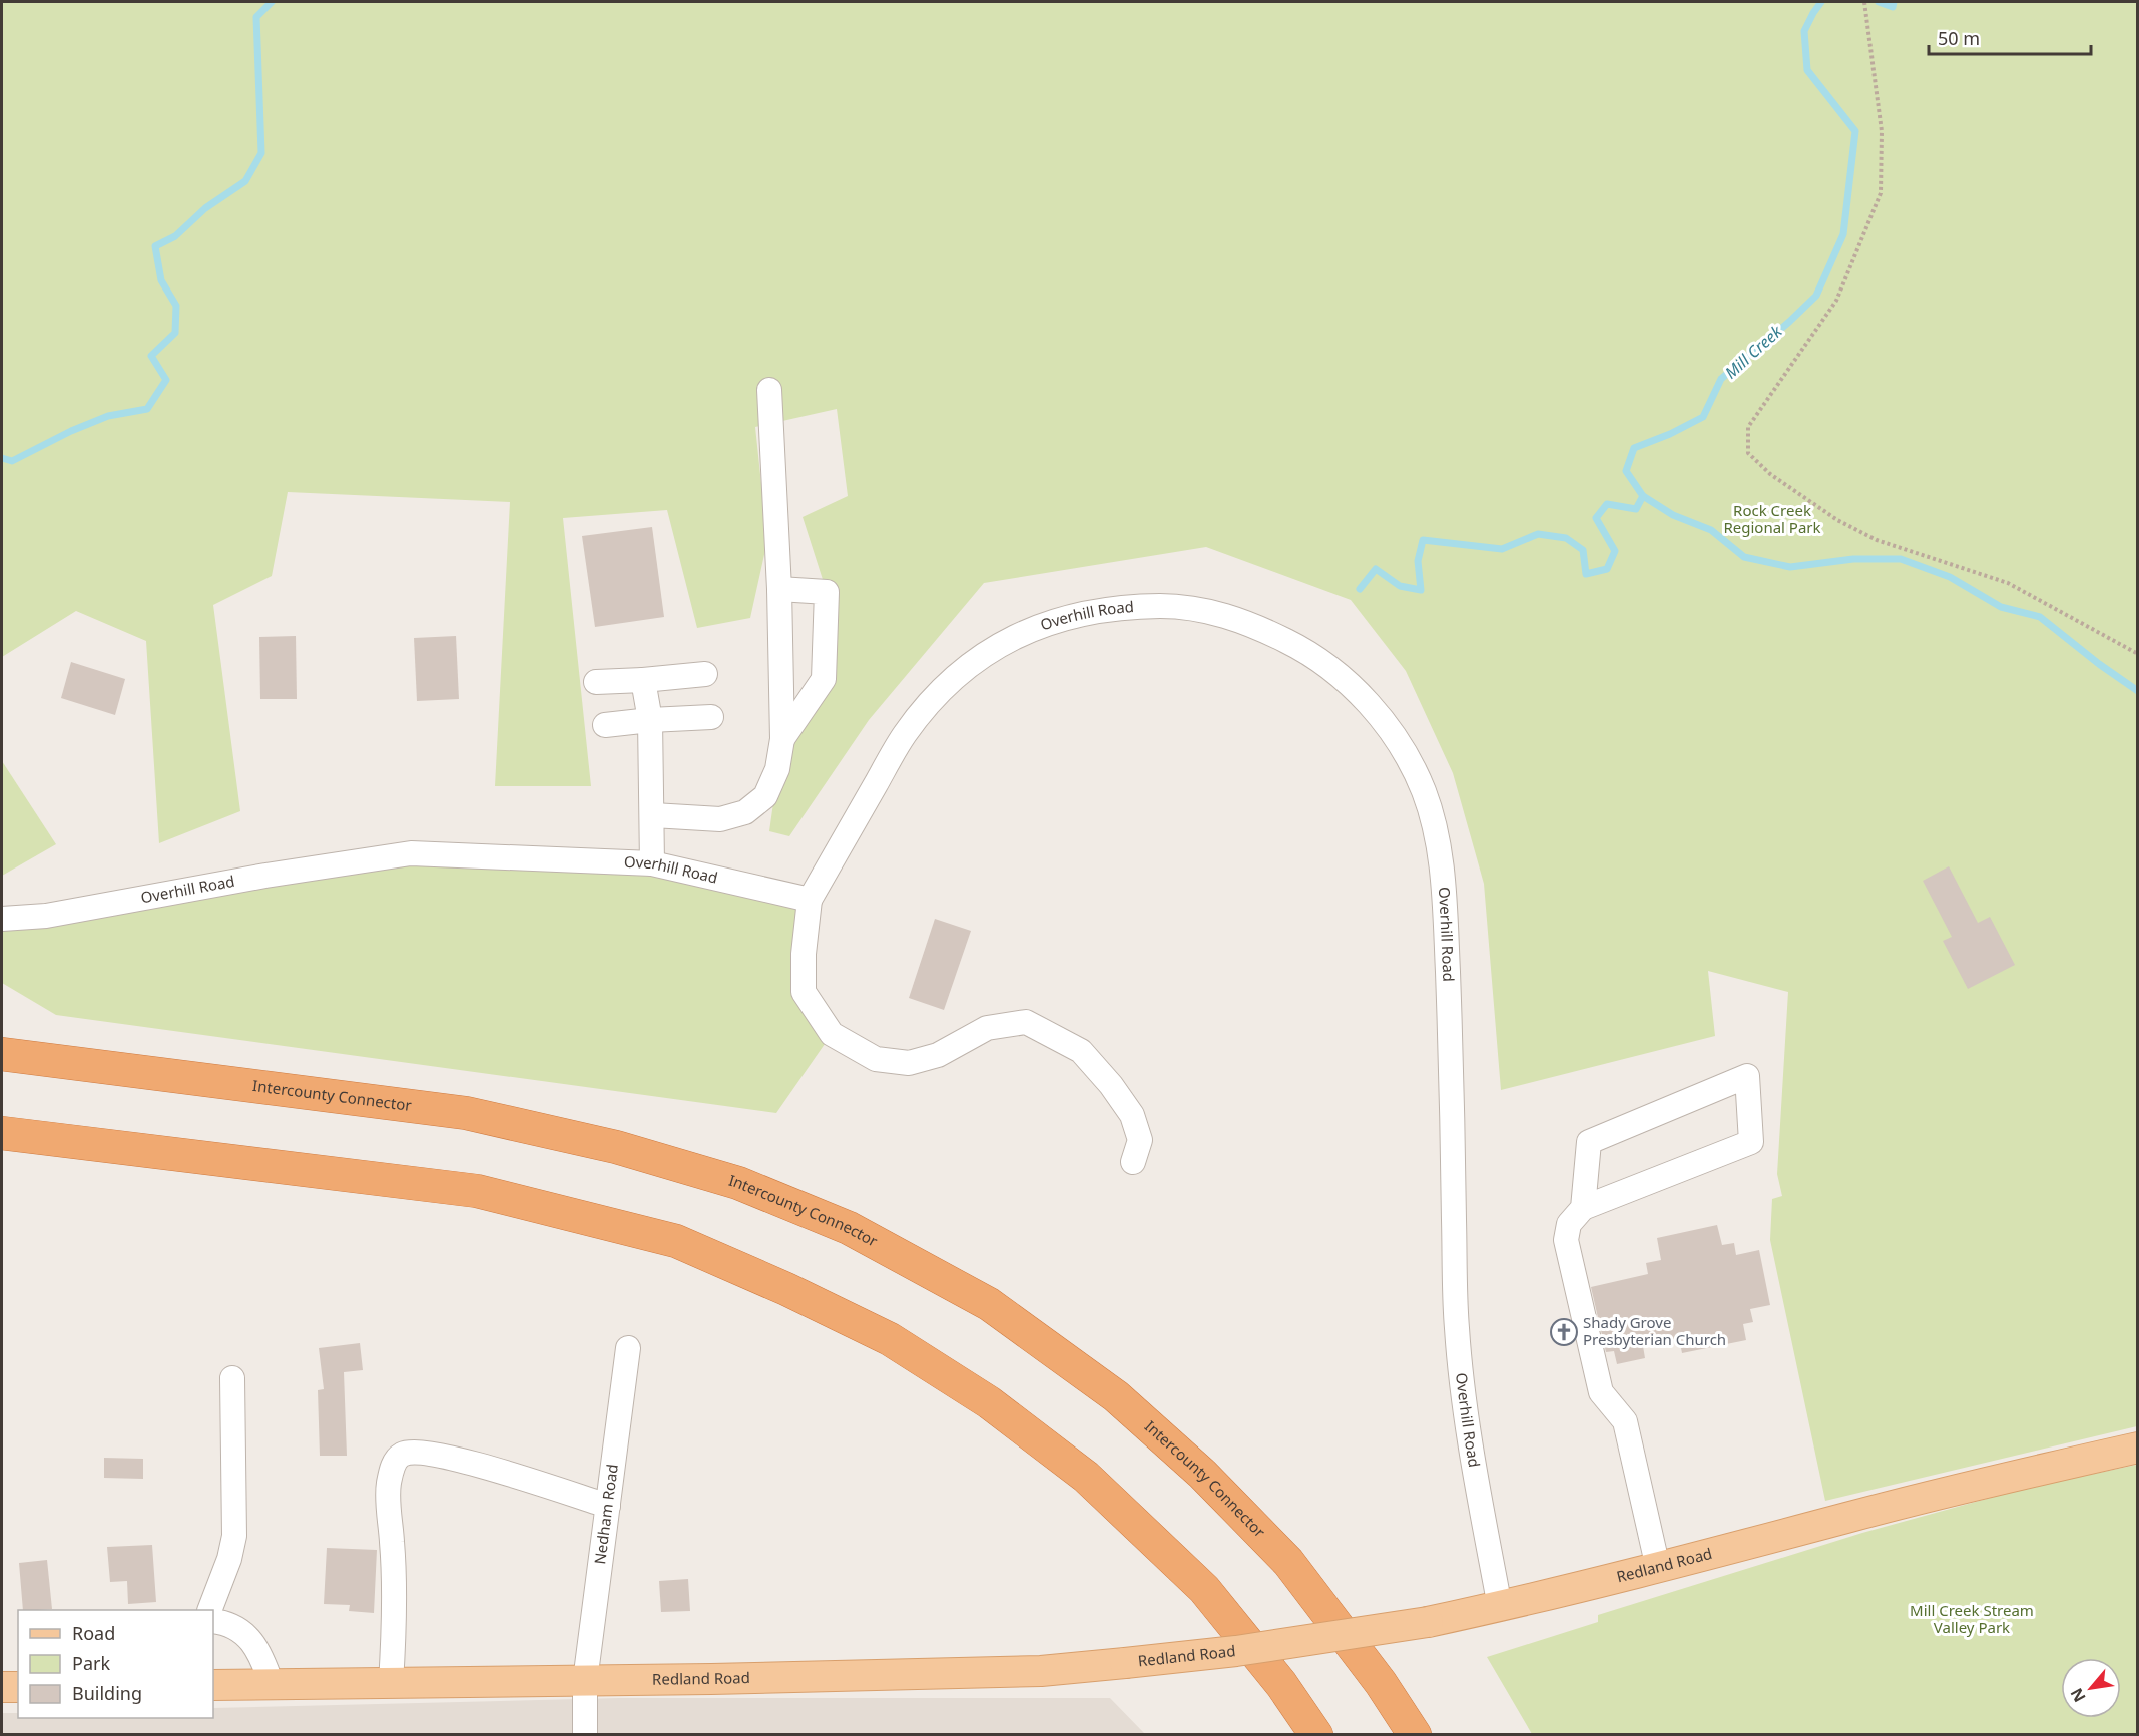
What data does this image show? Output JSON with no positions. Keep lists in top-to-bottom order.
{
  "streets": {
    "highway": ["Intercounty Connector"],
    "main road": ["Redland Road"],
    "street": ["Overhill Road", "Nedham Road"]
  },
  "crossings": [
    ["Overhill Road", "Redland Road"],
    ["Nedham Road", "Redland Road"]
  ],
  "water": ["Mill Creek"],
  "parks": ["Rock Creek Regional Park", "Mill Creek Stream Valley Park"],
  "places": {
    "church": ["Shady Grove Presbyterian Church"]
  },
  "legend": ["Road", "Park", "Building"],
  "scale_bar": "50 m",
  "north": "bottom left"
}
